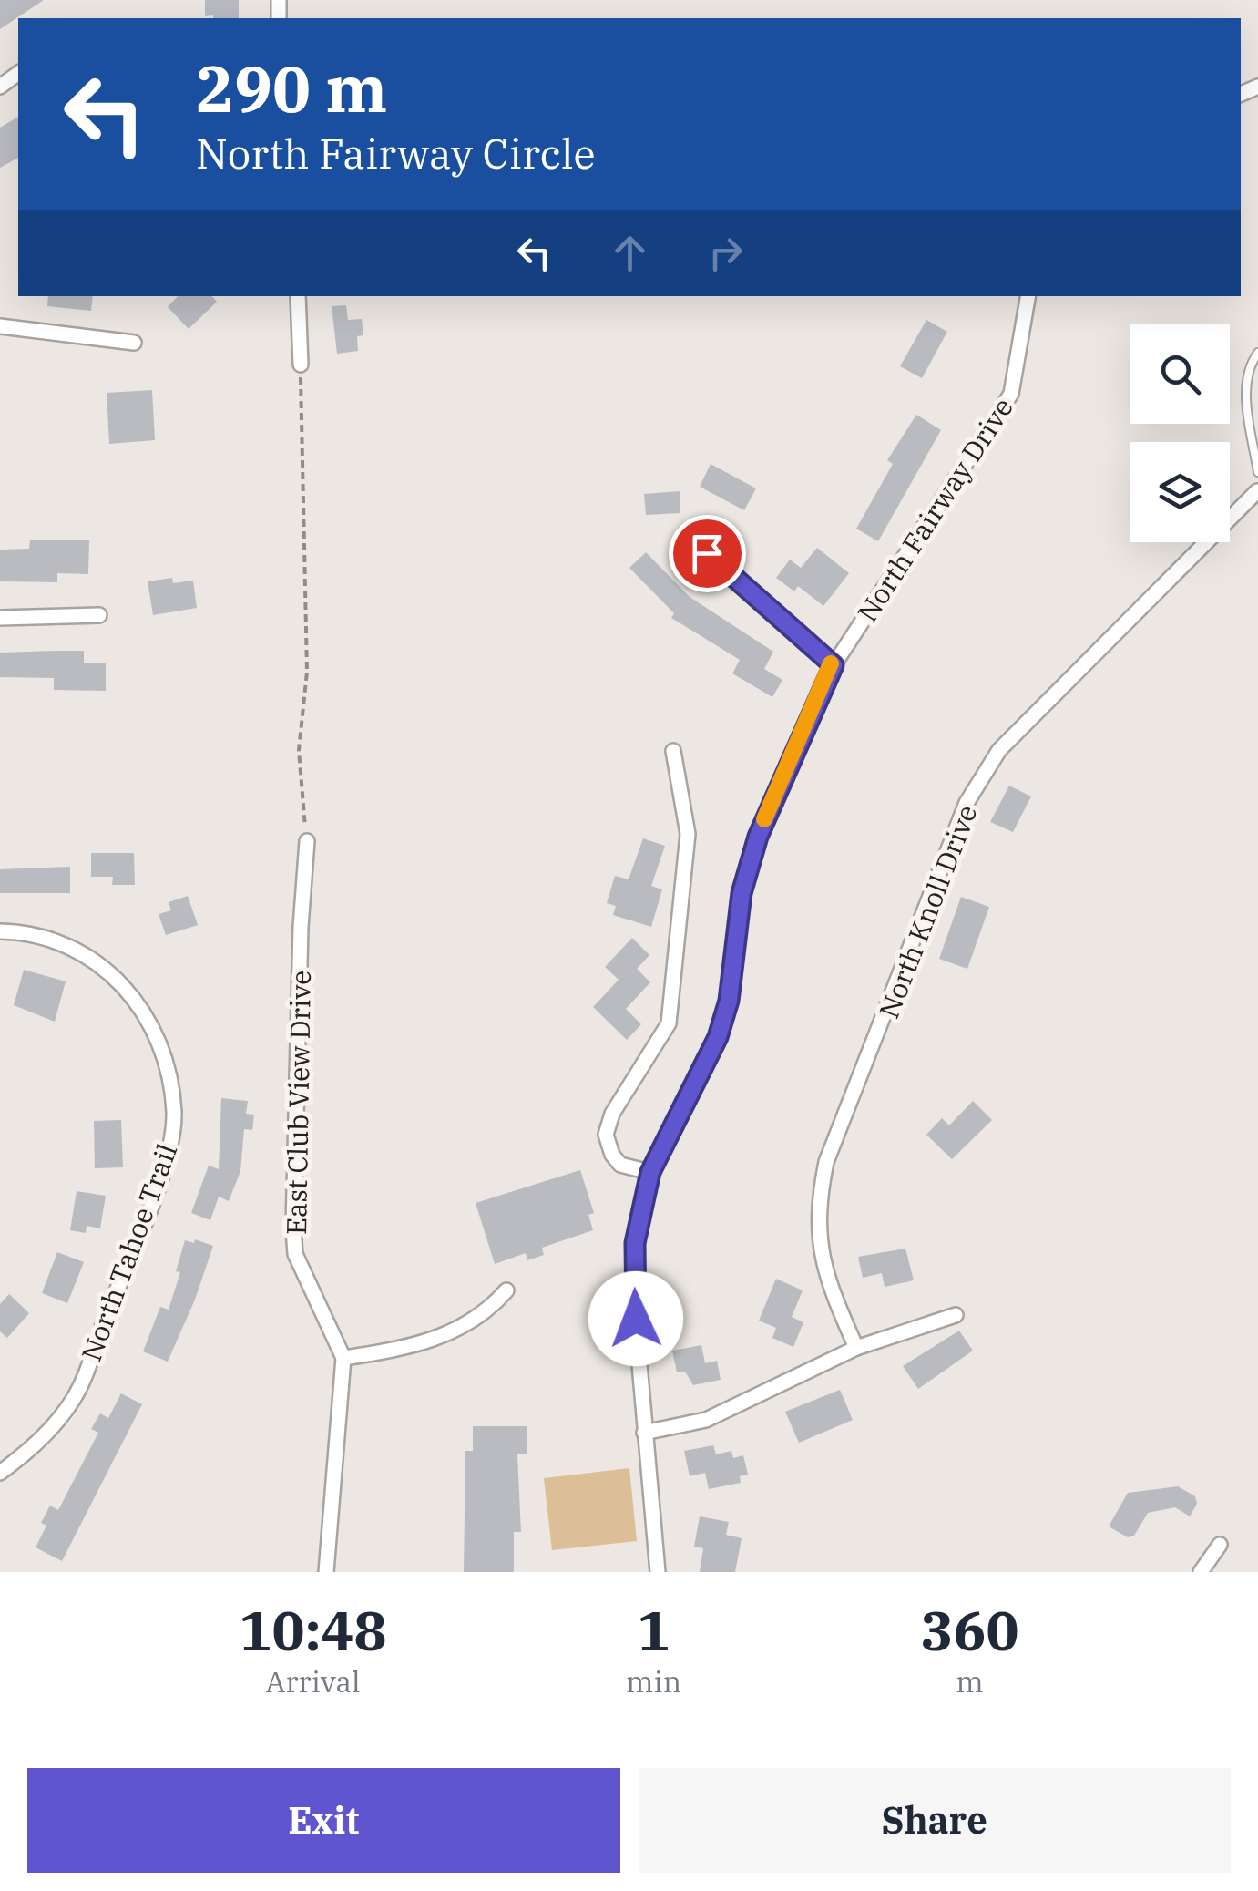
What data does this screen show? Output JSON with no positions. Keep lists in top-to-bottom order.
{
  "streets": {
    "street": [
      "North Fairway Drive",
      "North Knoll Drive",
      "East Club View Drive",
      "North Tahoe Trail"
    ]
  },
  "page": {
    "turn": ["290 m", "North Fairway Circle"],
    "eta": [
      "10:48",
      "Arrival",
      "1",
      "min",
      "360",
      "m"
    ],
    "buttons": ["Exit", "Share"]
  }
}
